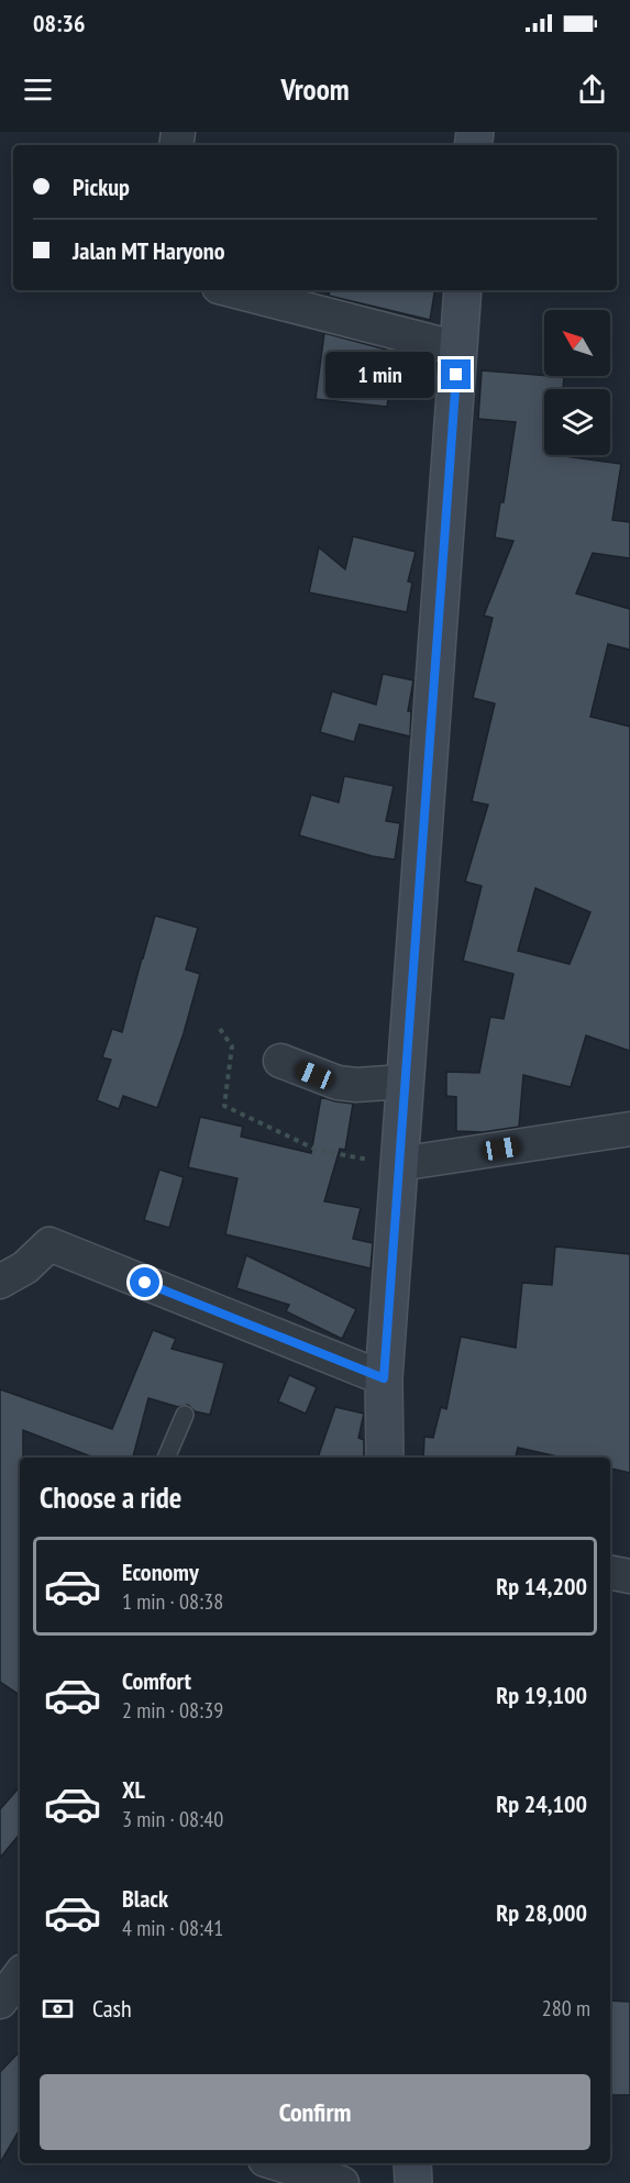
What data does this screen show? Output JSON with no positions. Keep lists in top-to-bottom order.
{
  "north": "top left",
  "page": {
    "status": "08:36",
    "header": "Vroom",
    "banner": ["Pickup", "Jalan MT Haryono"],
    "bubble": "1 min",
    "heading": "Choose a ride",
    "list": [
      {
        "name": "Economy",
        "note": "1 min · 08:38",
        "value": "Rp 14,200"
      },
      {
        "name": "Comfort",
        "note": "2 min · 08:39",
        "value": "Rp 19,100"
      },
      {
        "name": "XL",
        "note": "3 min · 08:40",
        "value": "Rp 24,100"
      },
      {
        "name": "Black",
        "note": "4 min · 08:41",
        "value": "Rp 28,000"
      }
    ],
    "pay": ["Cash", "280 m"],
    "buttons": "Confirm"
  }
}
